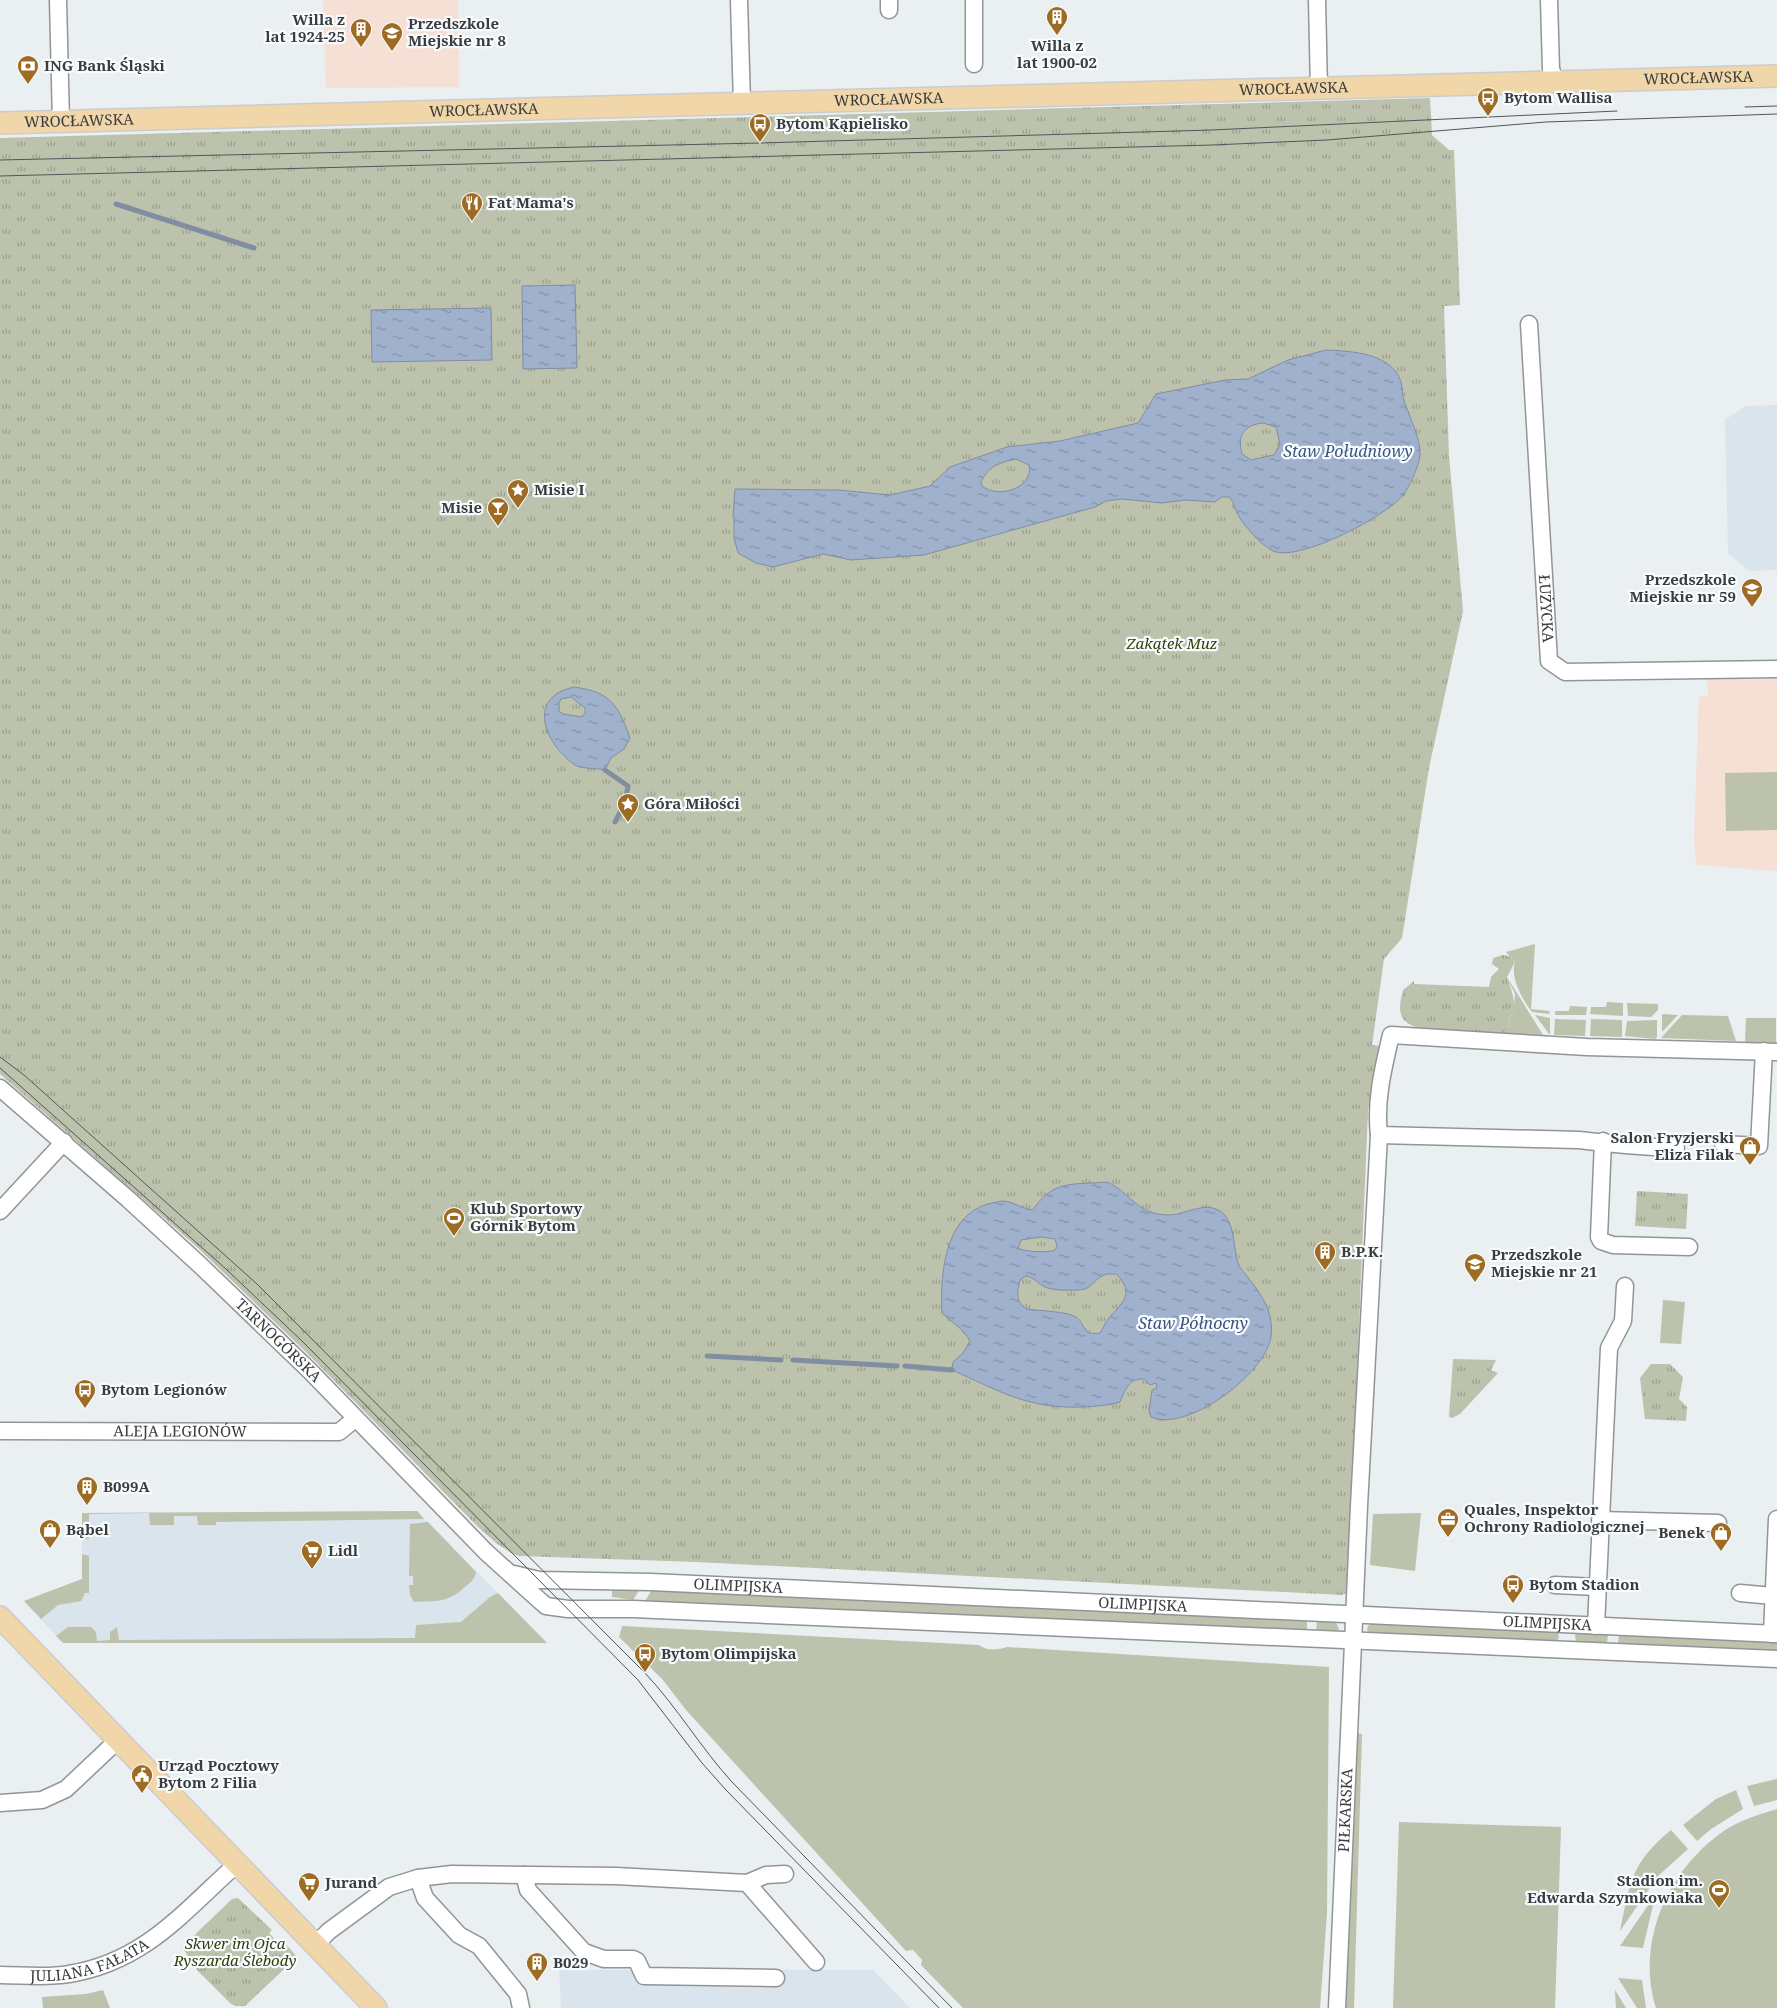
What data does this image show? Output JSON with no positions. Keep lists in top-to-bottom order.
{
  "streets": {
    "main road": ["WROCŁAWSKA"],
    "street": [
      "ŁUŻYCKA",
      "TARNOGÓRSKA",
      "ALEJA LEGIONÓW",
      "OLIMPIJSKA",
      "PIŁKARSKA",
      "JULIANA FAŁATA"
    ]
  },
  "crossings": [
    ["TARNOGÓRSKA", "ALEJA LEGIONÓW"],
    ["TARNOGÓRSKA", "OLIMPIJSKA"],
    ["OLIMPIJSKA", "PIŁKARSKA"]
  ],
  "water": ["Staw Południowy", "Staw Północny"],
  "parks": ["Zakątek Muz", "Skwer im Ojca Ryszarda Ślebody"],
  "places": {
    "building": [
      "Willa z lat 1900-02",
      "Willa z lat 1924-25",
      "B.P.K.",
      "B099A",
      "B029"
    ],
    "school or university": ["Przedszkole Miejskie nr 8", "Przedszkole Miejskie nr 59", "Przedszkole Miejskie nr 21"],
    "bank": ["ING Bank Śląski"],
    "bus stop": [
      "Bytom Wallisa",
      "Bytom Kąpielisko",
      "Bytom Legionów",
      "Bytom Stadion",
      "Bytom Olimpijska"
    ],
    "restaurant": ["Fat Mama's"],
    "place": ["Misie I", "Góra Miłości"],
    "bar": ["Misie"],
    "shop": ["Salon Fryzjerski Eliza Filak", "Bąbel", "Benek"],
    "sports": ["Klub Sportowy Górnik Bytom", "Stadion im. Edwarda Szymkowiaka"],
    "office": ["Quales, Inspektor Ochrony Radiologicznej"],
    "supermarket": ["Lidl", "Jurand"],
    "public building": ["Urząd Pocztowy Bytom 2 Filia"]
  }
}
